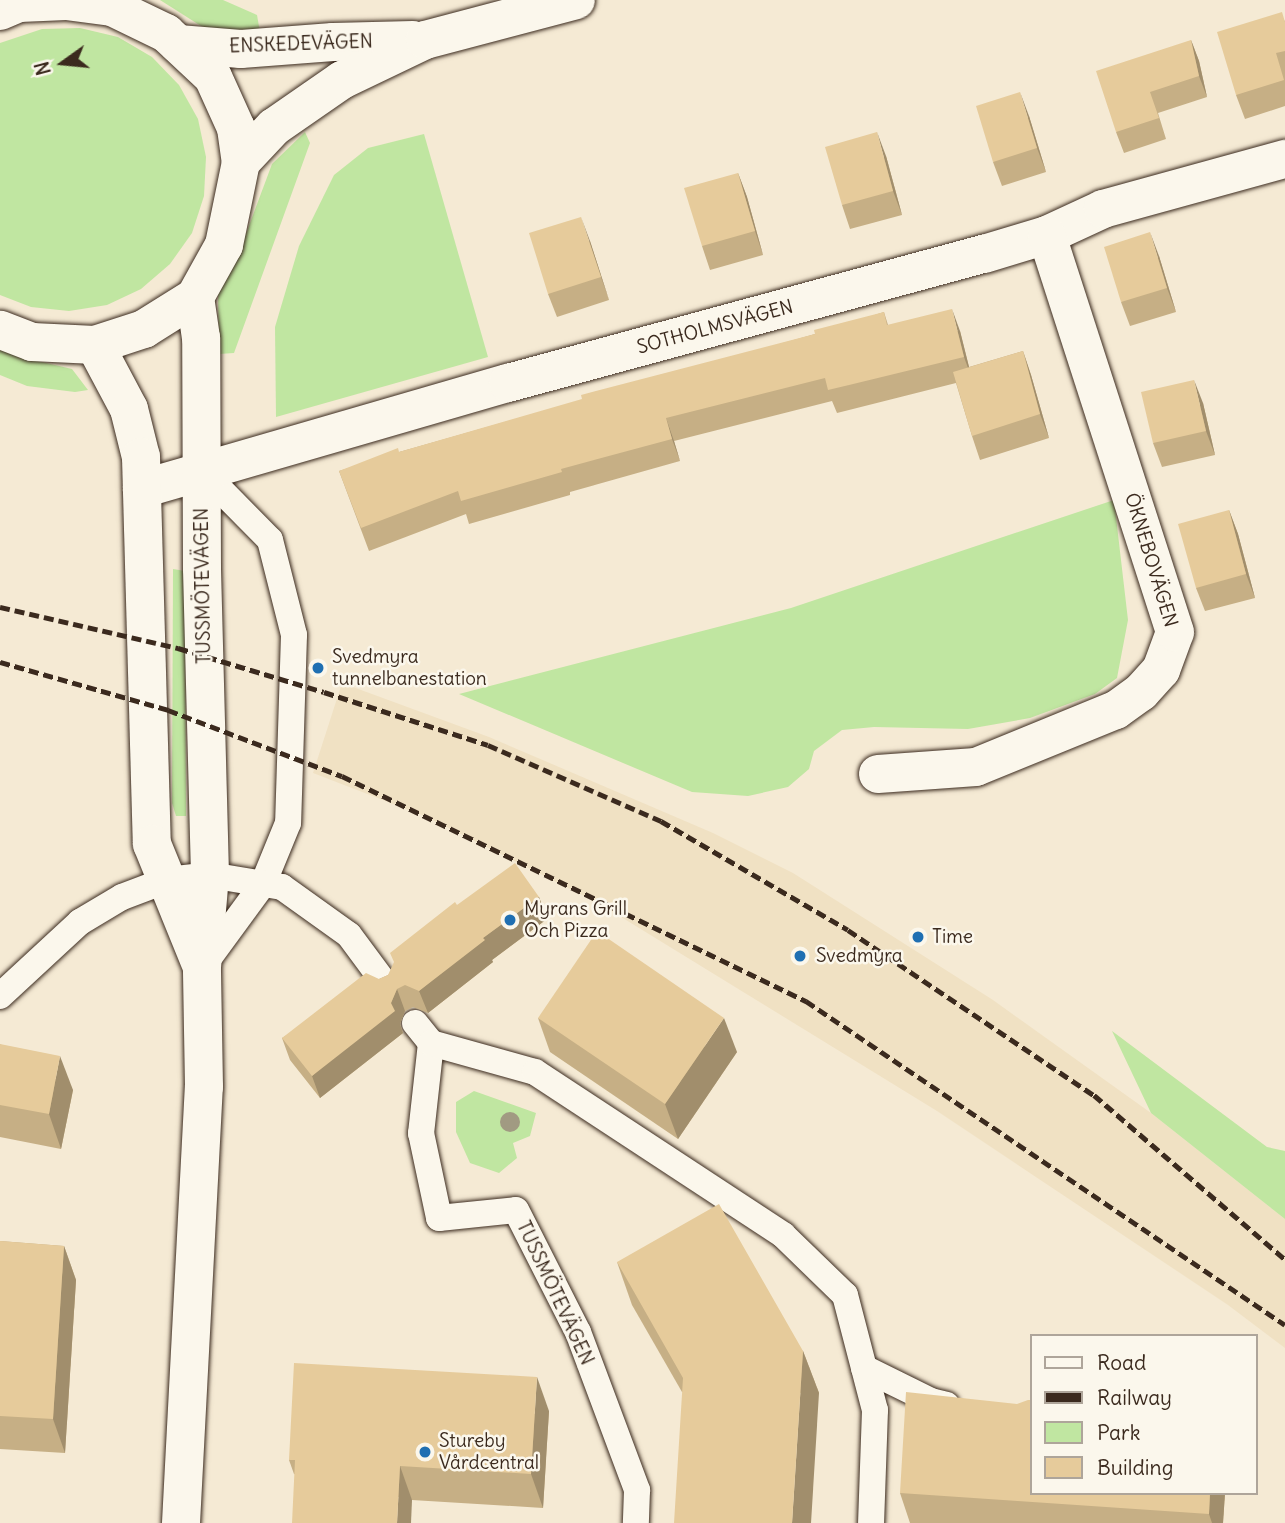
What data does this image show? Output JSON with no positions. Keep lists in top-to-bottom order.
{
  "streets": {
    "street": [
      "ENSKEDEVÄGEN",
      "SOTHOLMSVÄGEN",
      "ÖKNEBOVÄGEN",
      "TUSSMÖTEVÄGEN"
    ]
  },
  "crossings": [
    ["SOTHOLMSVÄGEN", "ÖKNEBOVÄGEN"],
    ["SOTHOLMSVÄGEN", "TUSSMÖTEVÄGEN"]
  ],
  "places": [
    "Svedmyra tunnelbanestation",
    "Myrans Grill Och Pizza",
    "Time",
    "Svedmyra",
    "Stureby Vårdcentral"
  ],
  "legend": [
    "Road",
    "Railway",
    "Park",
    "Building"
  ],
  "north": "left"
}
